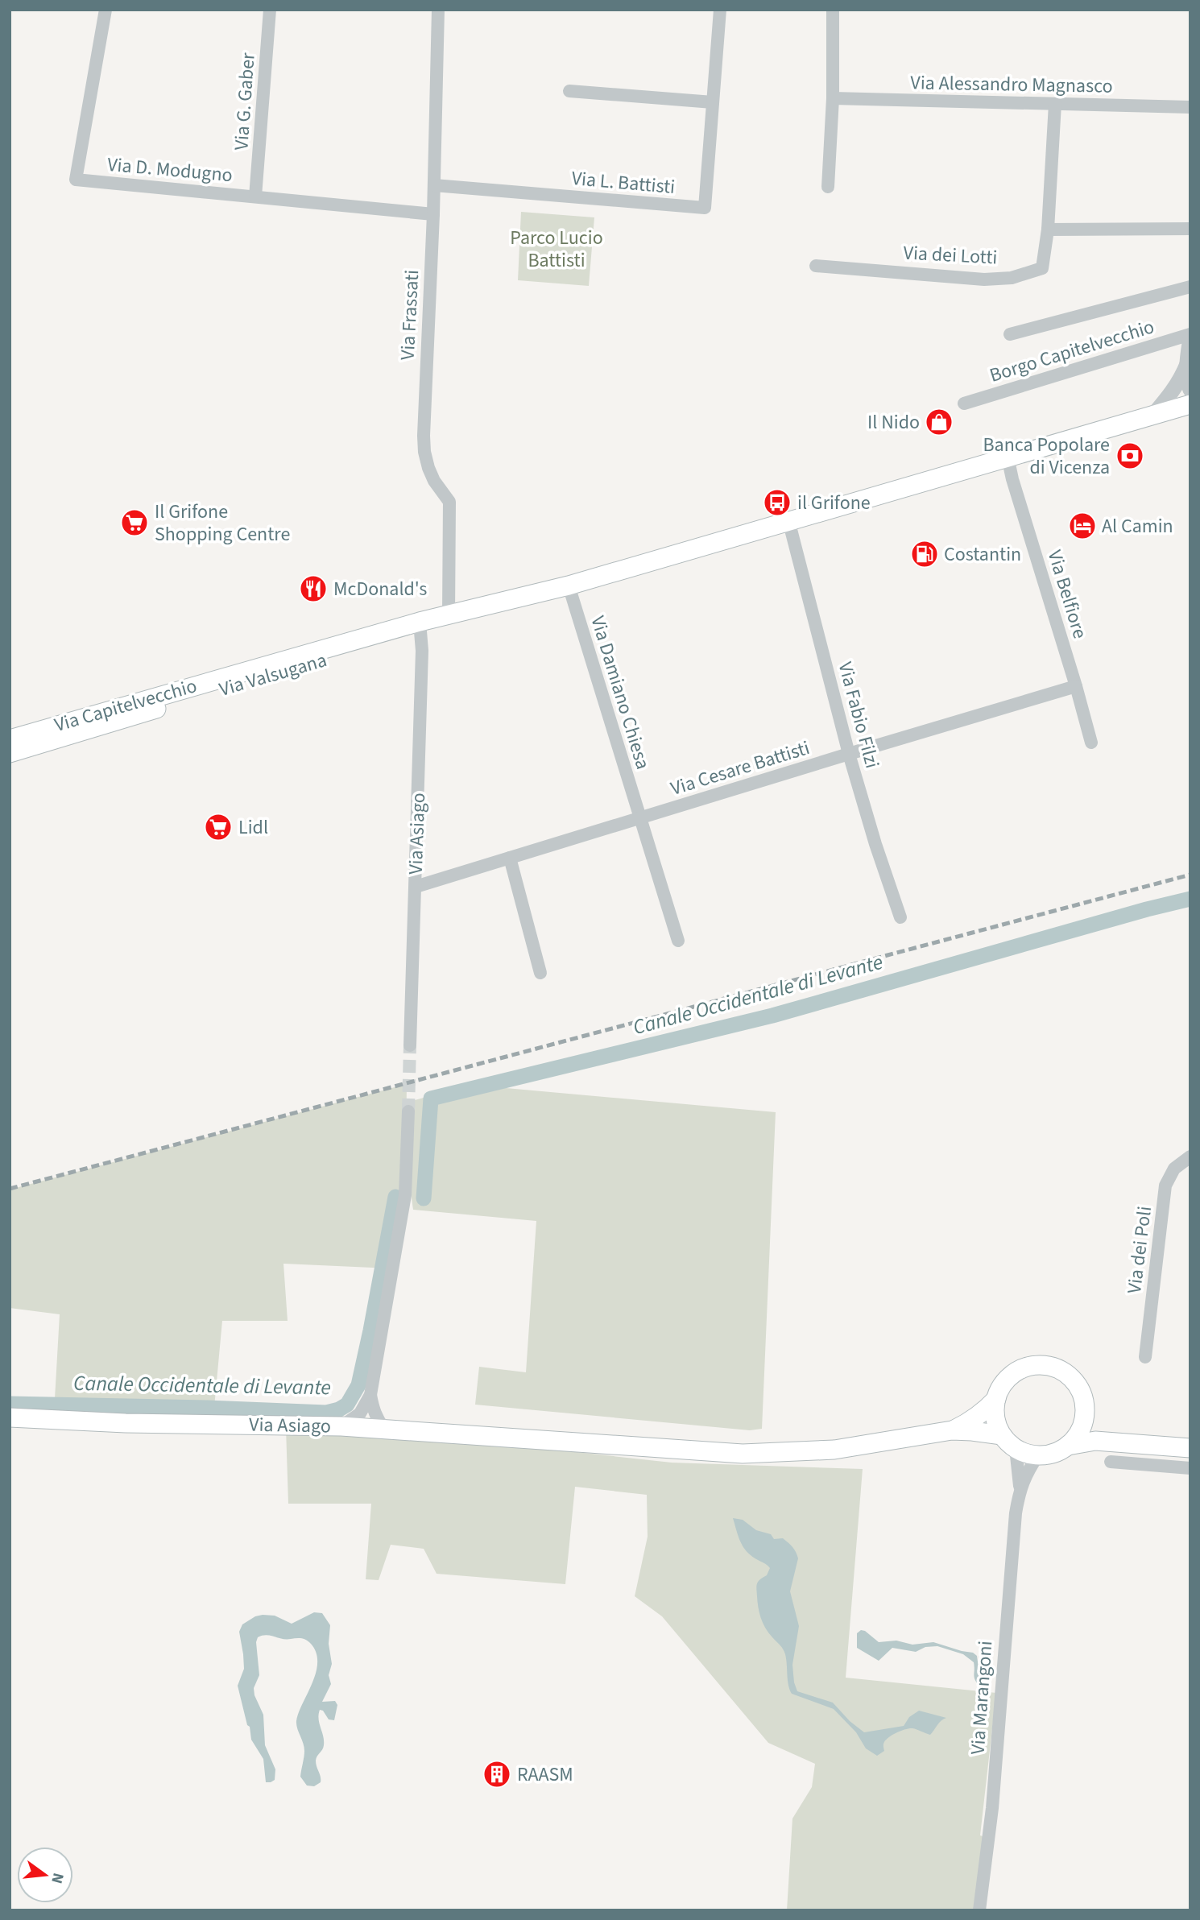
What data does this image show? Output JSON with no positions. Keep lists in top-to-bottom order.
{
  "streets": {
    "main road": ["Via Valsugana", "Via Capitelvecchio", "Via Asiago"],
    "street": [
      "Via Alessandro Magnasco",
      "Via G. Gaber",
      "Via D. Modugno",
      "Via L. Battisti",
      "Via dei Lotti",
      "Via Frassati",
      "Borgo Capitelvecchio",
      "Via Belfiore",
      "Via Damiano Chiesa",
      "Via Fabio Filzi",
      "Via Cesare Battisti",
      "Via dei Poli",
      "Via Marangoni"
    ]
  },
  "crossings": [
    ["Via Alessandro Magnasco", "Via dei Lotti"],
    ["Via G. Gaber", "Via D. Modugno"],
    ["Via D. Modugno", "Via Frassati"],
    ["Via L. Battisti", "Via Frassati"],
    ["Via Frassati", "Via Capitelvecchio"],
    ["Via Belfiore", "Via Cesare Battisti"],
    ["Via Valsugana", "Via Capitelvecchio"],
    ["Via Valsugana", "Via Asiago"],
    ["Via Damiano Chiesa", "Via Cesare Battisti"],
    ["Via Capitelvecchio", "Via Asiago"],
    ["Via Fabio Filzi", "Via Cesare Battisti"],
    ["Via Cesare Battisti", "Via Asiago"]
  ],
  "water": ["Canale Occidentale di Levante"],
  "parks": ["Parco Lucio Battisti"],
  "places": {
    "shop": ["Il Nido"],
    "bank": ["Banca Popolare di Vicenza"],
    "bus stop": ["il Grifone"],
    "supermarket": ["Il Grifone Shopping Centre", "Lidl"],
    "hotel": ["Al Camin"],
    "fuel station": ["Costantin"],
    "restaurant": ["McDonald's"],
    "building": ["RAASM"]
  },
  "north": "right"
}
